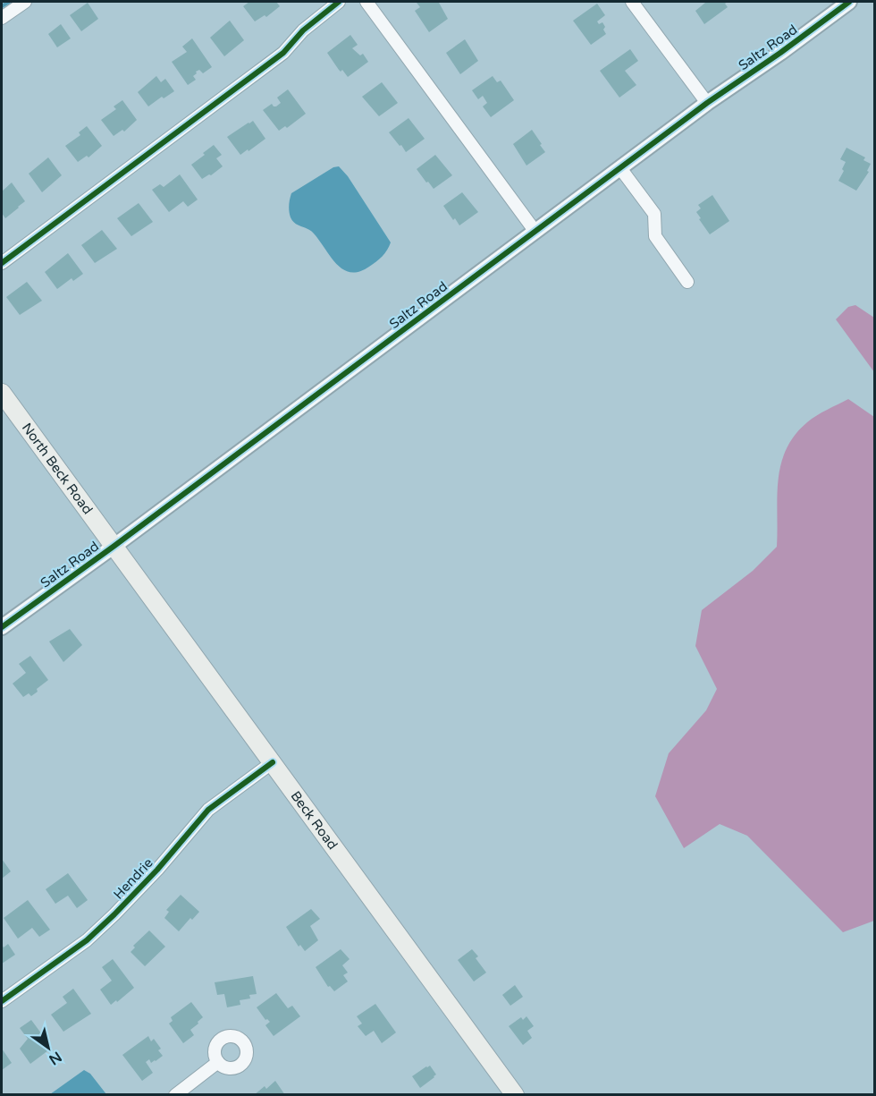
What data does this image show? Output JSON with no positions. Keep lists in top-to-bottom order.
{
  "streets": {
    "main road": ["North Beck Road", "Beck Road"],
    "street": ["Saltz Road", "Hendrie"]
  },
  "crossings": [
    ["Saltz Road", "North Beck Road"],
    ["Saltz Road", "Beck Road"],
    ["North Beck Road", "Beck Road"],
    ["Beck Road", "Hendrie"]
  ],
  "north": "bottom right"
}
